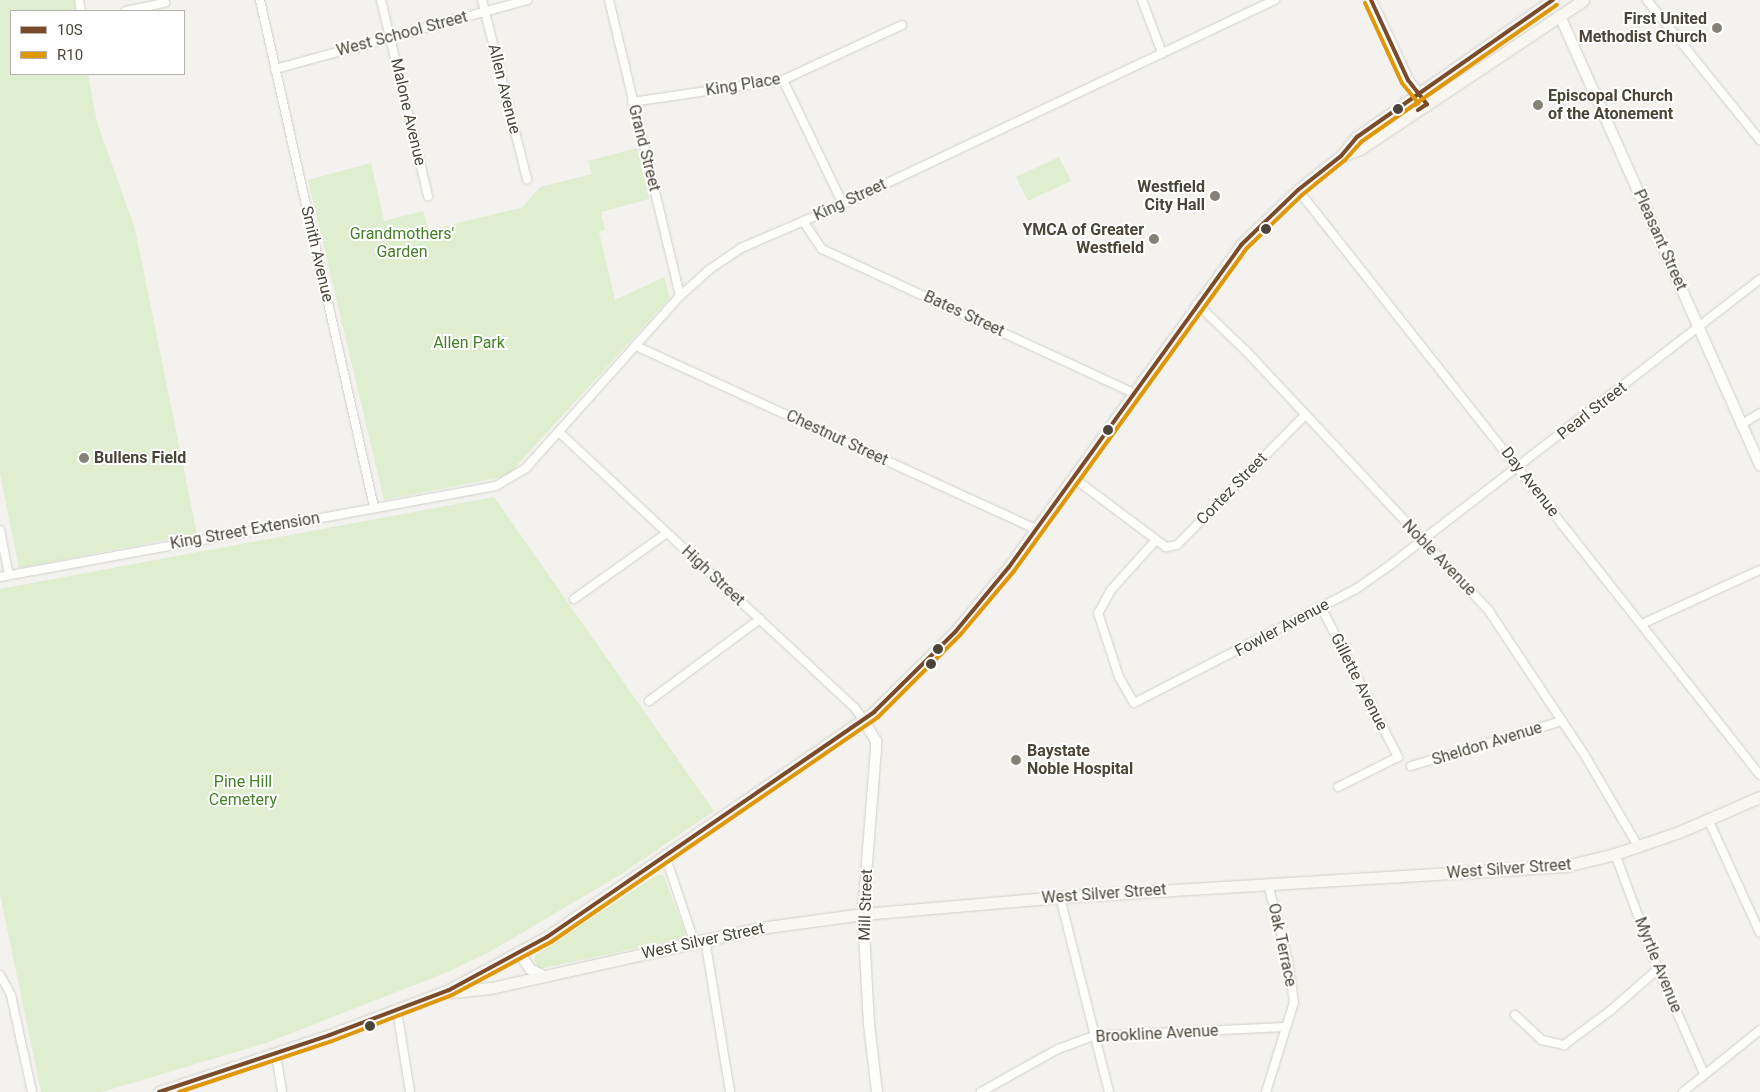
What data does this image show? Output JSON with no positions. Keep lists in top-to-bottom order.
{
  "streets": {
    "main road": ["West Silver Street"],
    "street": [
      "West School Street",
      "King Place",
      "Allen Avenue",
      "Malone Avenue",
      "Grand Street",
      "King Street",
      "Pleasant Street",
      "Smith Avenue",
      "Bates Street",
      "Pearl Street",
      "Chestnut Street",
      "Day Avenue",
      "Cortez Street",
      "King Street Extension",
      "Noble Avenue",
      "High Street",
      "Fowler Avenue",
      "Gillette Avenue",
      "Sheldon Avenue",
      "Mill Street",
      "Oak Terrace",
      "Myrtle Avenue",
      "Brookline Avenue"
    ]
  },
  "crossings": [
    ["West School Street", "Allen Avenue"],
    ["West School Street", "Malone Avenue"],
    ["West School Street", "Smith Avenue"],
    ["King Place", "Grand Street"],
    ["Grand Street", "King Street"],
    ["King Street", "Bates Street"],
    ["King Street", "Chestnut Street"],
    ["King Street", "King Street Extension"],
    ["King Street", "High Street"],
    ["Pleasant Street", "Pearl Street"],
    ["Smith Avenue", "King Street Extension"],
    ["Pearl Street", "Day Avenue"],
    ["Pearl Street", "Noble Avenue"],
    ["Pearl Street", "Fowler Avenue"],
    ["Cortez Street", "Noble Avenue"],
    ["Cortez Street", "Fowler Avenue"],
    ["Noble Avenue", "Fowler Avenue"],
    ["Noble Avenue", "Sheldon Avenue"],
    ["Noble Avenue", "West Silver Street"],
    ["High Street", "Mill Street"],
    ["Fowler Avenue", "Gillette Avenue"],
    ["West Silver Street", "Mill Street"],
    ["West Silver Street", "Oak Terrace"],
    ["West Silver Street", "Myrtle Avenue"],
    ["Oak Terrace", "Brookline Avenue"]
  ],
  "parks": ["Grandmothers' Garden", "Allen Park", "Pine Hill Cemetery"],
  "places": [
    "First United Methodist Church",
    "Episcopal Church of the Atonement",
    "Westfield City Hall",
    "YMCA of Greater Westfield",
    "Bullens Field",
    "Baystate Noble Hospital"
  ],
  "lines": ["transit line 10S", "transit line R10"],
  "legend": ["10S", "R10"]
}
